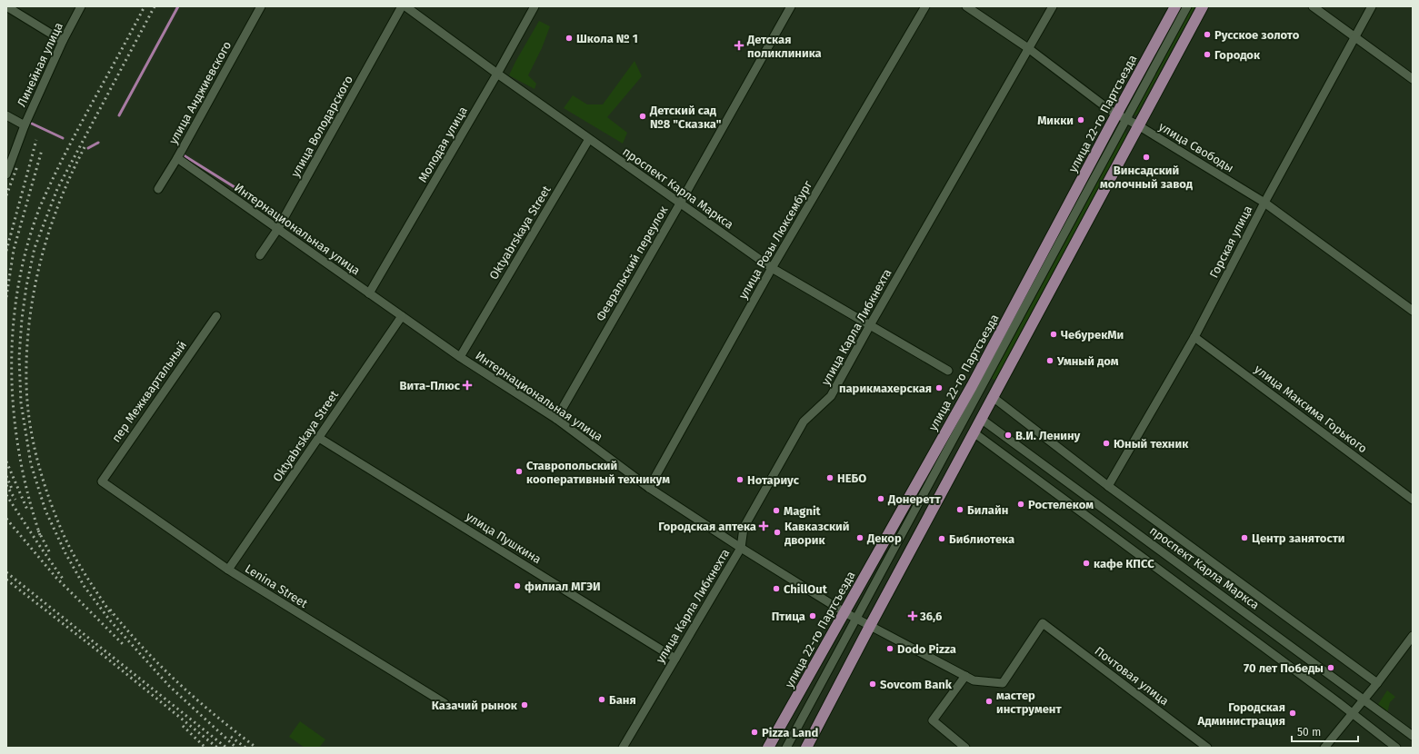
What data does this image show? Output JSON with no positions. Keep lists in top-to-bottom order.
{
  "streets": {
    "main road": ["улица 22-го Партсъезда"],
    "street": [
      "Линейная улица",
      "улица Анджиевского",
      "улица Володарского",
      "Молодая улица",
      "улица Свободы",
      "проспект Карла Маркса",
      "Интернациональная улица",
      "Oktyabrskaya Street",
      "улица Розы Люксембург",
      "Горская улица",
      "Февральский переулок",
      "улица Карла Либкнехта",
      "пер Межквартальный",
      "улица Максима Горького",
      "улица Пушкина",
      "Lenina Street",
      "Почтовая улица"
    ]
  },
  "crossings": [
    ["улица Анджиевского", "Интернациональная улица"],
    ["улица 22-го Партсъезда", "улица Свободы"],
    ["улица 22-го Партсъезда", "Интернациональная улица"],
    ["улица Володарского", "Интернациональная улица"],
    ["Молодая улица", "проспект Карла Маркса"],
    ["Молодая улица", "Интернациональная улица"],
    ["улица Свободы", "Горская улица"],
    ["улица Свободы", "улица Карла Либкнехта"],
    ["проспект Карла Маркса", "Oktyabrskaya Street"],
    ["проспект Карла Маркса", "улица Розы Люксембург"],
    ["проспект Карла Маркса", "Горская улица"],
    ["проспект Карла Маркса", "Февральский переулок"],
    ["проспект Карла Маркса", "улица Карла Либкнехта"],
    ["Интернациональная улица", "Oktyabrskaya Street"],
    ["Интернациональная улица", "улица Розы Люксембург"],
    ["Интернациональная улица", "Февральский переулок"],
    ["Интернациональная улица", "улица Карла Либкнехта"],
    ["Интернациональная улица", "Почтовая улица"],
    ["Oktyabrskaya Street", "улица Пушкина"],
    ["Oktyabrskaya Street", "Lenina Street"],
    ["Горская улица", "улица Максима Горького"],
    ["улица Карла Либкнехта", "улица Пушкина"],
    ["пер Межквартальный", "Lenina Street"]
  ],
  "places": {
    "other": [
      "Русское золото",
      "Школа № 1",
      "Городок",
      "Детский сад №8 \"Сказка\"",
      "Микки",
      "Винсадский молочный завод",
      "ЧебурекМи",
      "Умный дом",
      "парикмахерская",
      "В.И. Ленину",
      "Юный техник",
      "Ставропольский кооперативный техникум",
      "НЕБО",
      "Нотариус",
      "Донеретт",
      "Ростелеком",
      "Билайн",
      "Magnit",
      "Кавказский дворик",
      "Декор",
      "Центр занятости",
      "Библиотека",
      "кафе КПСС",
      "филиал МГЭИ",
      "ChillOut",
      "Птица",
      "Dodo Pizza",
      "70 лет Победы",
      "Sovcom Bank",
      "Баня",
      "мастер инструмент",
      "Казачий рынок",
      "Городская Администрация",
      "Pizza Land"
    ],
    "health": [
      "Детская поликлиника",
      "Вита-Плюс",
      "Городская аптека",
      "36,6"
    ]
  },
  "scale_bar": "50 m"
}
